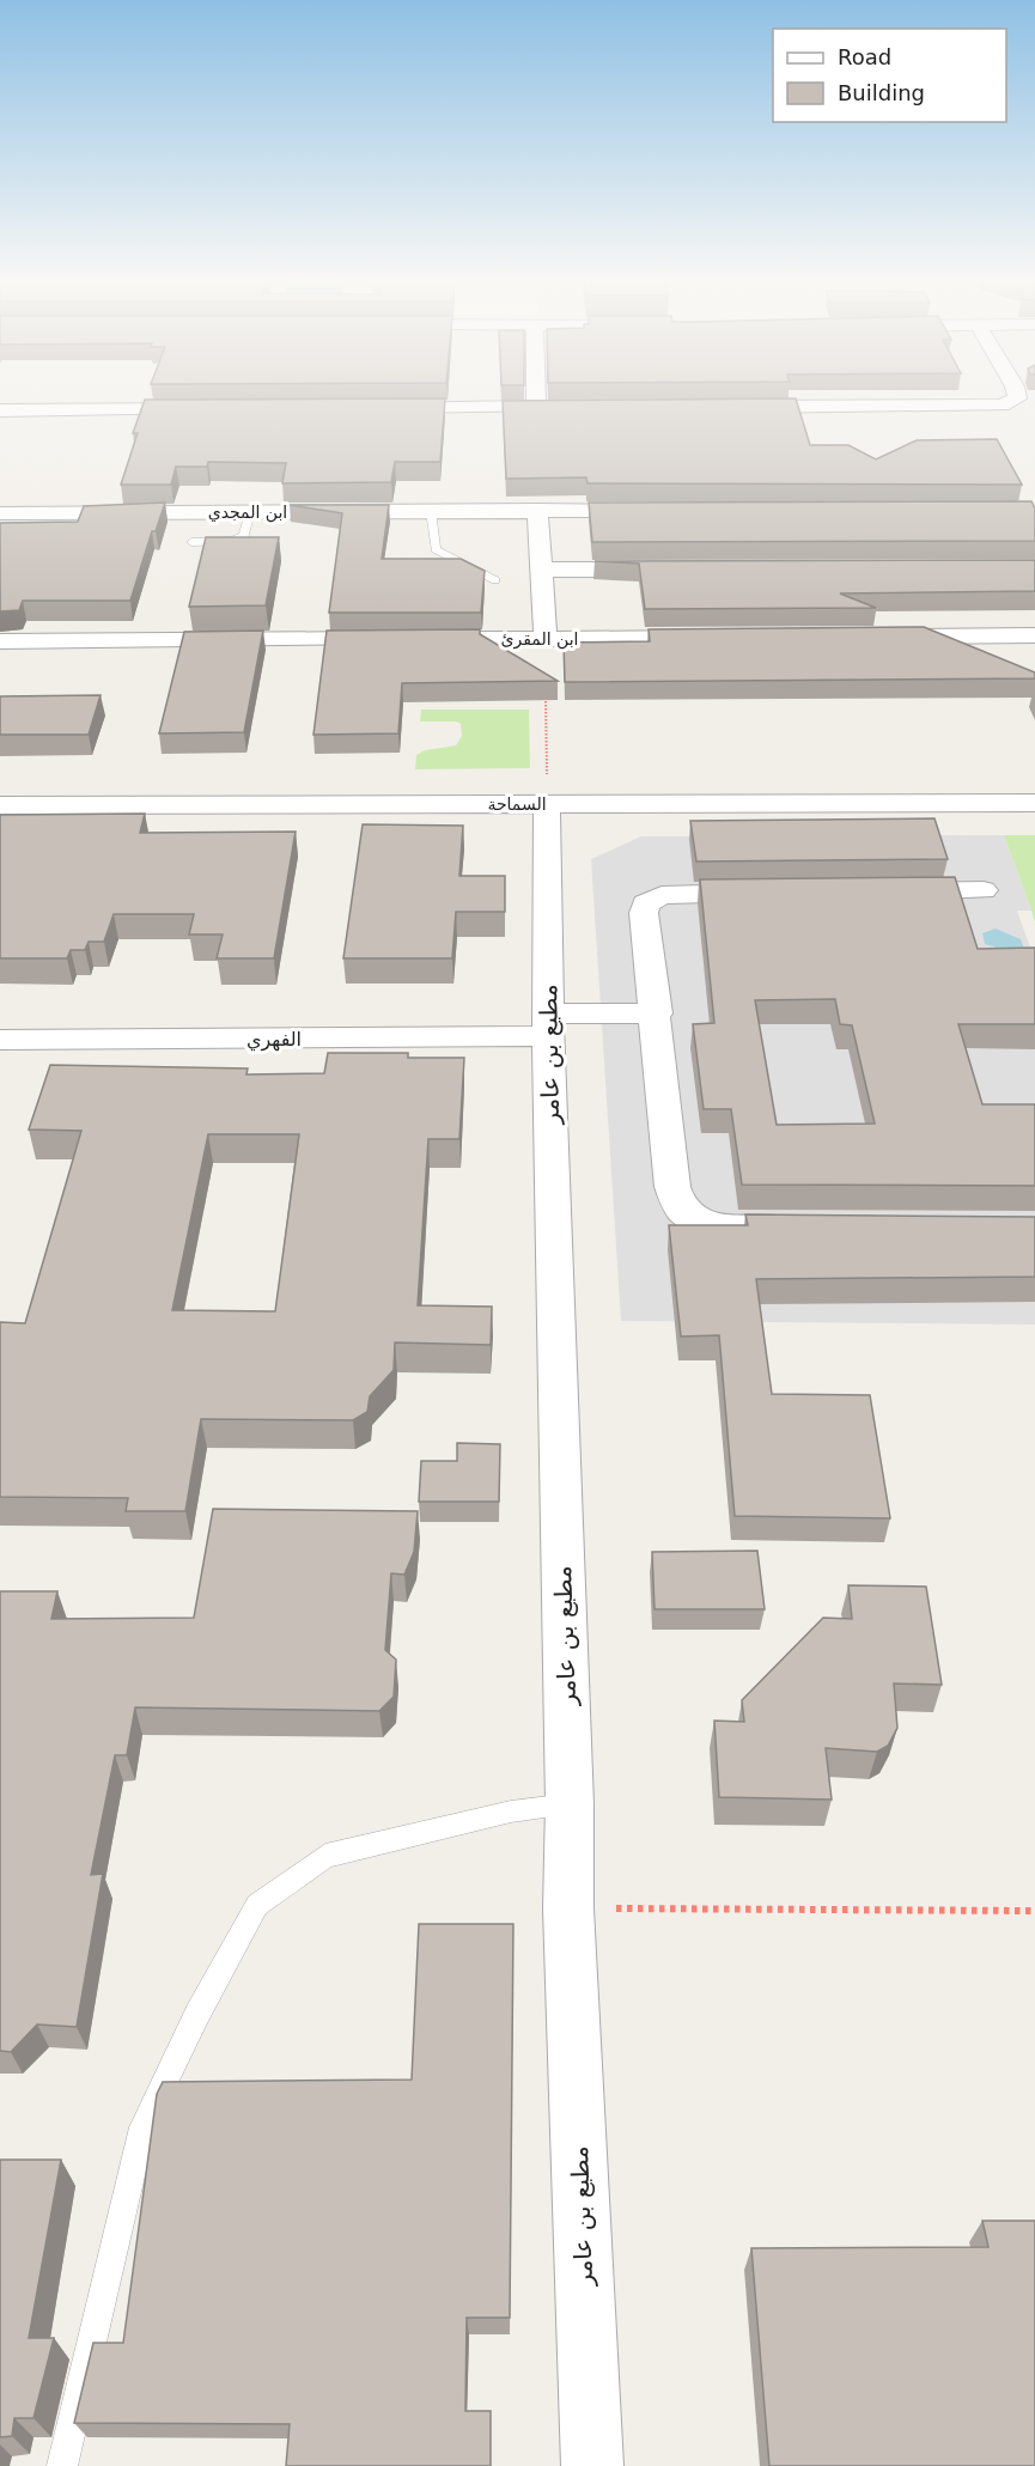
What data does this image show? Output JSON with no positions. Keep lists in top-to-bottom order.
{
  "streets": {
    "street": [
      "ابن المجدي",
      "ابن المقرئ",
      "السماحة",
      "الفهري",
      "مطيع بن عامر"
    ]
  },
  "crossings": [
    ["السماحة", "مطيع بن عامر"],
    ["الفهري", "مطيع بن عامر"]
  ],
  "legend": ["Road", "Building"]
}
